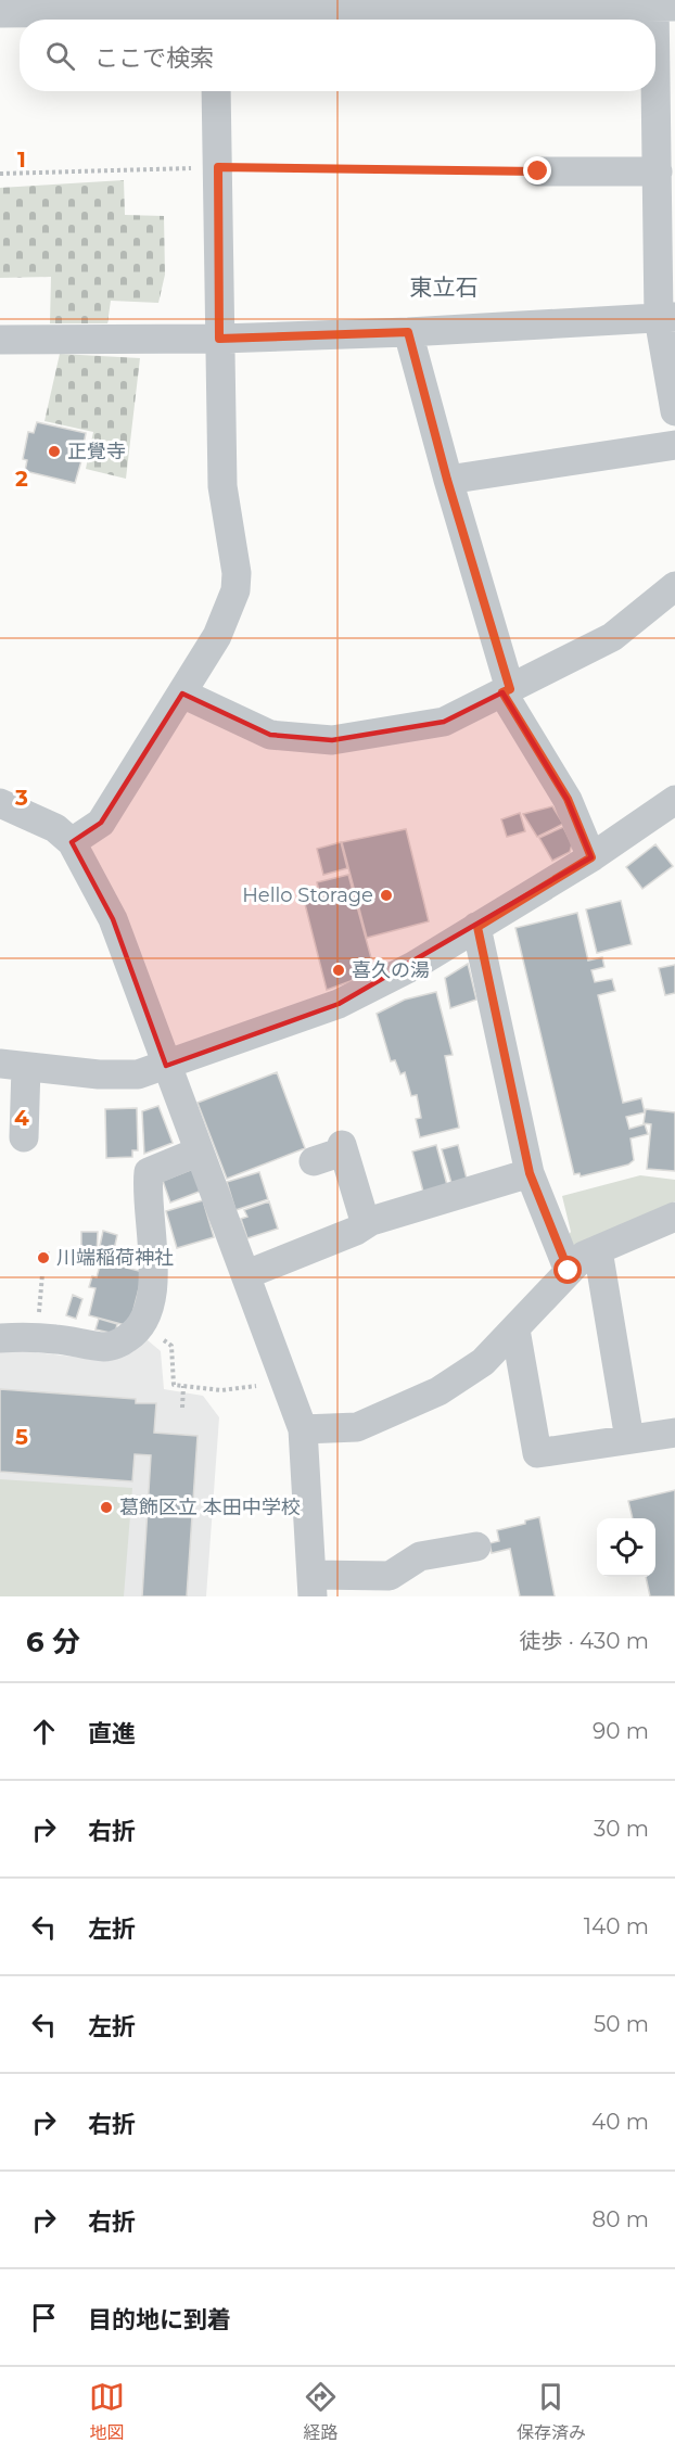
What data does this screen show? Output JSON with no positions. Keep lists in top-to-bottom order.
{
  "districts": ["東立石"],
  "places": [
    "正覺寺",
    "Hello Storage",
    "喜久の湯",
    "川端稲荷神社",
    "葛飾区立 本田中学校"
  ],
  "page": {
    "search": "ここで検索",
    "heading": ["6 分", "徒歩 · 430 m"],
    "list": [
      ["直進", "90 m"],
      ["右折", "30 m"],
      ["左折", "140 m"],
      ["左折", "50 m"],
      ["右折", "40 m"],
      ["右折", "80 m"],
      "目的地に到着"
    ],
    "nav": ["地図", "経路", "保存済み"]
  },
  "grid": {
    "rows": [
      "1",
      "2",
      "3",
      "4",
      "5"
    ]
  }
}
